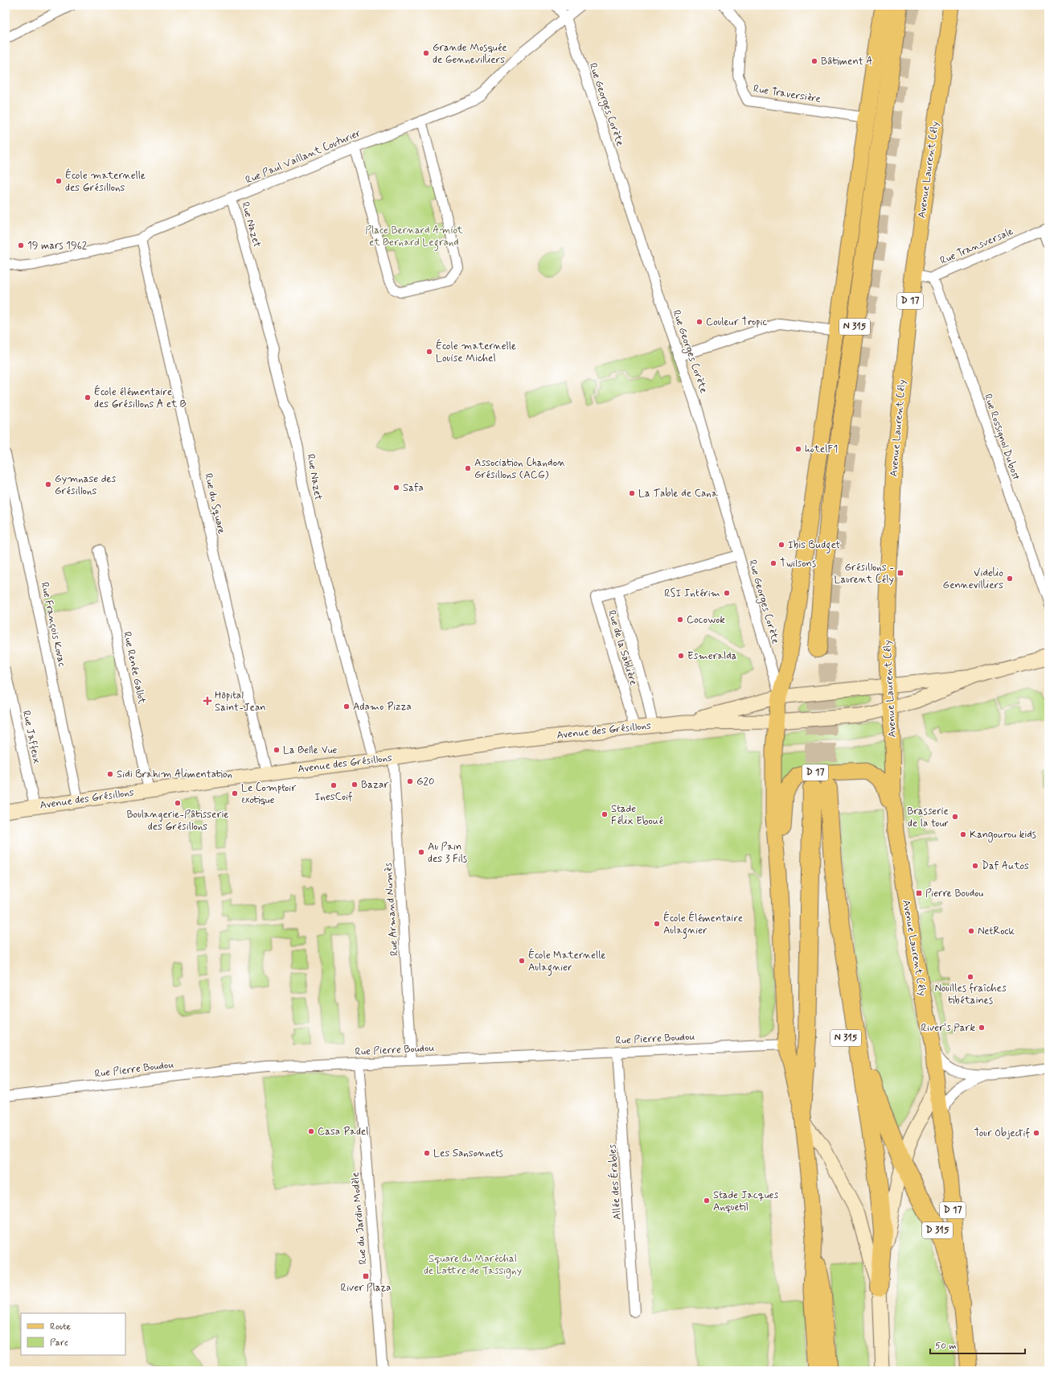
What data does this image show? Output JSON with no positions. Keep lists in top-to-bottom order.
{
  "streets": {
    "highway": ["N 315", "D 315"],
    "main road": ["Avenue Laurent Cély", "D 17", "Avenue des Grésillons"],
    "street": [
      "Rue Traversière",
      "Rue Georges Corète",
      "Rue Paul Vaillant Couturier",
      "Rue Nazet",
      "Rue Transversale",
      "Rue Rossignol Dubost",
      "Rue du Square",
      "Rue François Kovac",
      "Rue de la Sablière",
      "Rue Renée Gallot",
      "Rue Jaffeux",
      "Rue Armand Numès",
      "Rue Pierre Boudou",
      "Allée des Érables",
      "Rue du Jardin Modèle"
    ]
  },
  "crossings": [
    ["Rue Traversière", "D 17"],
    ["Rue Georges Corète", "Rue Paul Vaillant Couturier"],
    ["Rue Georges Corète", "D 17"],
    ["Rue Georges Corète", "Rue de la Sablière"],
    ["Rue Georges Corète", "Avenue des Grésillons"],
    ["Rue Paul Vaillant Couturier", "Rue Nazet"],
    ["Rue Paul Vaillant Couturier", "Rue du Square"],
    ["Avenue Laurent Cély", "D 17"],
    ["Avenue Laurent Cély", "Avenue des Grésillons"],
    ["Avenue Laurent Cély", "D 315"],
    ["Rue Nazet", "Avenue des Grésillons"],
    ["Rue Transversale", "Rue Rossignol Dubost"],
    ["D 17", "N 315"],
    ["D 17", "Avenue des Grésillons"],
    ["D 17", "Rue Pierre Boudou"],
    ["D 17", "D 315"],
    ["Rue du Square", "Avenue des Grésillons"],
    ["Rue François Kovac", "Avenue des Grésillons"],
    ["Rue de la Sablière", "Avenue des Grésillons"],
    ["Rue Renée Gallot", "Avenue des Grésillons"],
    ["Avenue des Grésillons", "Rue Jaffeux"],
    ["Avenue des Grésillons", "Rue Armand Numès"],
    ["Rue Armand Numès", "Rue Pierre Boudou"],
    ["Rue Pierre Boudou", "Allée des Érables"],
    ["Rue Pierre Boudou", "Rue du Jardin Modèle"]
  ],
  "parks": ["Place Bernard Amiot et Bernard Legrand", "Square du Maréchal de Lattre de Tassigny"],
  "places": {
    "other": [
      "Grande Mosquée de Gennevilliers",
      "Bâtiment A",
      "École maternelle des Grésillons",
      "19 mars 1962",
      "Couleur Tropic",
      "École maternelle Louise Michel",
      "École élémentaire des Grésillons A et B",
      "hotelF1",
      "Association Chandon Grésillons (ACG)",
      "Gymnase des Grésillons",
      "Safa",
      "La Table de Cana",
      "Ibis Budget",
      "Twilsons",
      "Videlio Gennevilliers",
      "RSI Intérim",
      "Cocowok",
      "Esmeralda",
      "Adamo Pizza",
      "La Belle Vue",
      "Sidi Brahim Alimentation",
      "G20",
      "Bazar",
      "InesCoif",
      "Le Comptoir exotique",
      "Boulangerie-Pâtisserie des Grésillons",
      "Stade Félix Eboué",
      "Brasserie de la tour",
      "Kangourou kids",
      "Au Pain des 3 Fils",
      "Daf Autos",
      "École Élémentaire Aulagnier",
      "NetRock",
      "École Maternelle Aulagnier",
      "Nouilles fraîches tibétaines",
      "River's Park",
      "Casa Padel",
      "Tour Objectif",
      "Les Sansonnets",
      "Stade Jacques Anquetil"
    ],
    "transit": ["Grésillons - Laurent Cély", "Pierre Boudou", "River Plaza"],
    "health": ["Hôpital Saint-Jean"]
  },
  "legend": ["Route", "Parc"],
  "scale_bar": "50 m"
}
